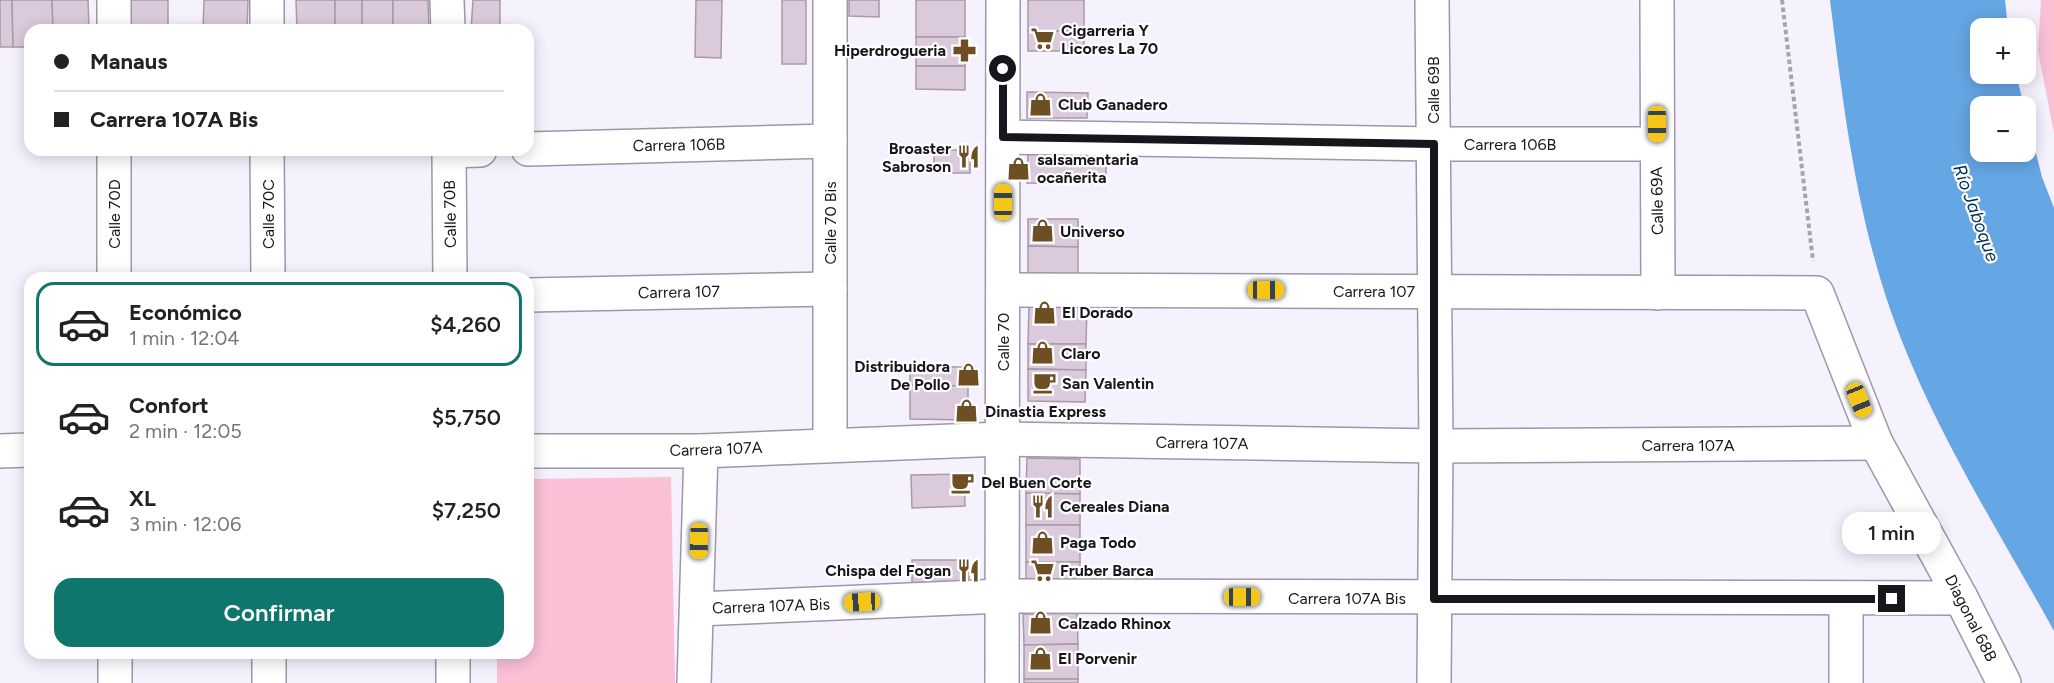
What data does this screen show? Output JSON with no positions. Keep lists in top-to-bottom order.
{
  "streets": {
    "street": [
      "Calle 69B",
      "Carrera 106B",
      "Calle 69A",
      "Calle 70D",
      "Calle 70C",
      "Calle 70B",
      "Calle 70 Bis",
      "Carrera 107",
      "Calle 70",
      "Carrera 107A",
      "Carrera 107A Bis",
      "Diagonal 68B"
    ]
  },
  "crossings": [
    ["Calle 69B", "Carrera 106B"],
    ["Calle 69B", "Carrera 107"],
    ["Calle 69B", "Carrera 107A"],
    ["Calle 69B", "Carrera 107A Bis"],
    ["Carrera 106B", "Calle 69A"],
    ["Carrera 106B", "Calle 70 Bis"],
    ["Carrera 106B", "Calle 70"],
    ["Calle 69A", "Carrera 107"],
    ["Calle 70 Bis", "Carrera 107"],
    ["Calle 70 Bis", "Carrera 107A"],
    ["Carrera 107", "Calle 70"],
    ["Carrera 107", "Diagonal 68B"],
    ["Calle 70", "Carrera 107A"],
    ["Calle 70", "Carrera 107A Bis"],
    ["Carrera 107A", "Diagonal 68B"],
    ["Carrera 107A Bis", "Diagonal 68B"]
  ],
  "water": ["Río Jaboque"],
  "places": {
    "supermarket": ["Cigarreria Y Licores La 70", "Fruber Barca"],
    "pharmacy": ["Hiperdrogueria"],
    "shop": [
      "Club Ganadero",
      "salsamentaria ocañerita",
      "Universo",
      "El Dorado",
      "Claro",
      "Distribuidora De Pollo",
      "Dinastia Express",
      "Paga Todo",
      "Calzado Rhinox",
      "El Porvenir"
    ],
    "restaurant": ["Broaster Sabroson", "Cereales Diana", "Chispa del Fogan"],
    "cafe": ["San Valentin", "Del Buen Corte"]
  },
  "page": {
    "map_buttons": ["+", "−"],
    "banner": ["Manaus", "Carrera 107A Bis"],
    "list": [
      {
        "name": "Económico",
        "note": "1 min · 12:04",
        "value": "$4,260"
      },
      {
        "name": "Confort",
        "note": "2 min · 12:05",
        "value": "$5,750"
      },
      {
        "name": "XL",
        "note": "3 min · 12:06",
        "value": "$7,250"
      }
    ],
    "bubble": "1 min",
    "buttons": "Confirmar"
  }
}
